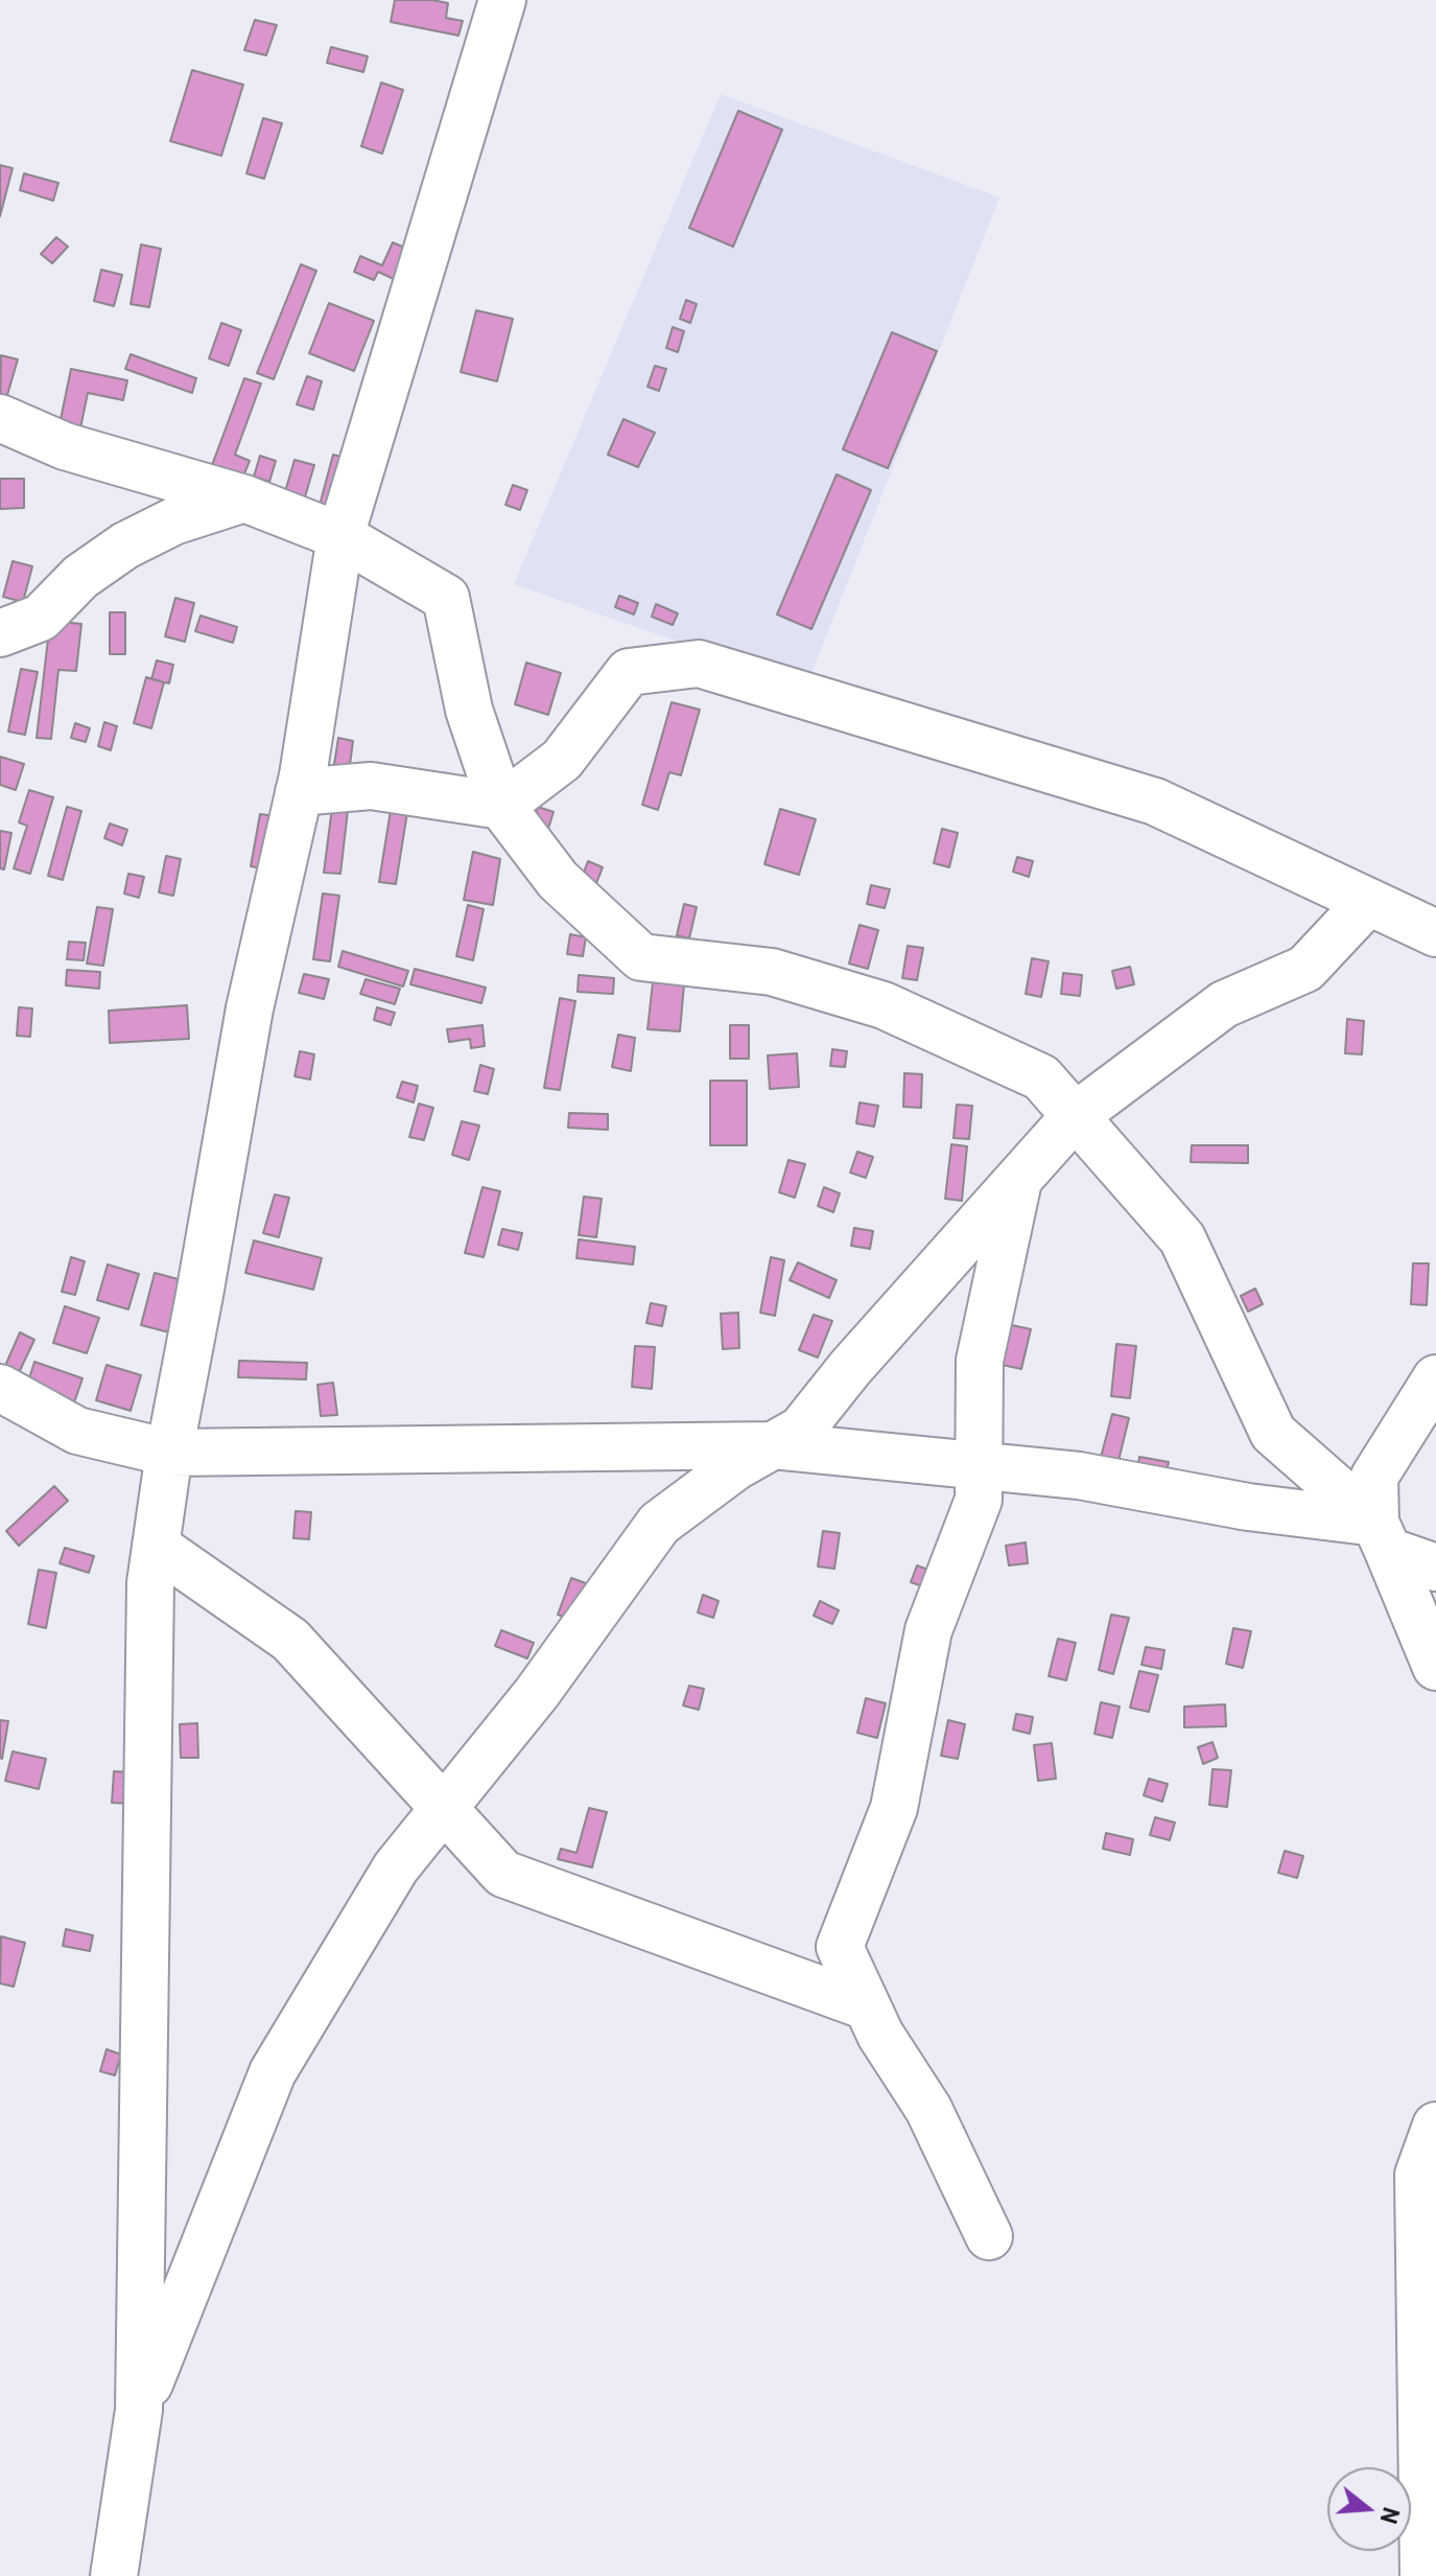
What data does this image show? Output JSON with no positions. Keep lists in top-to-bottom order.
{
  "north": "right"
}
